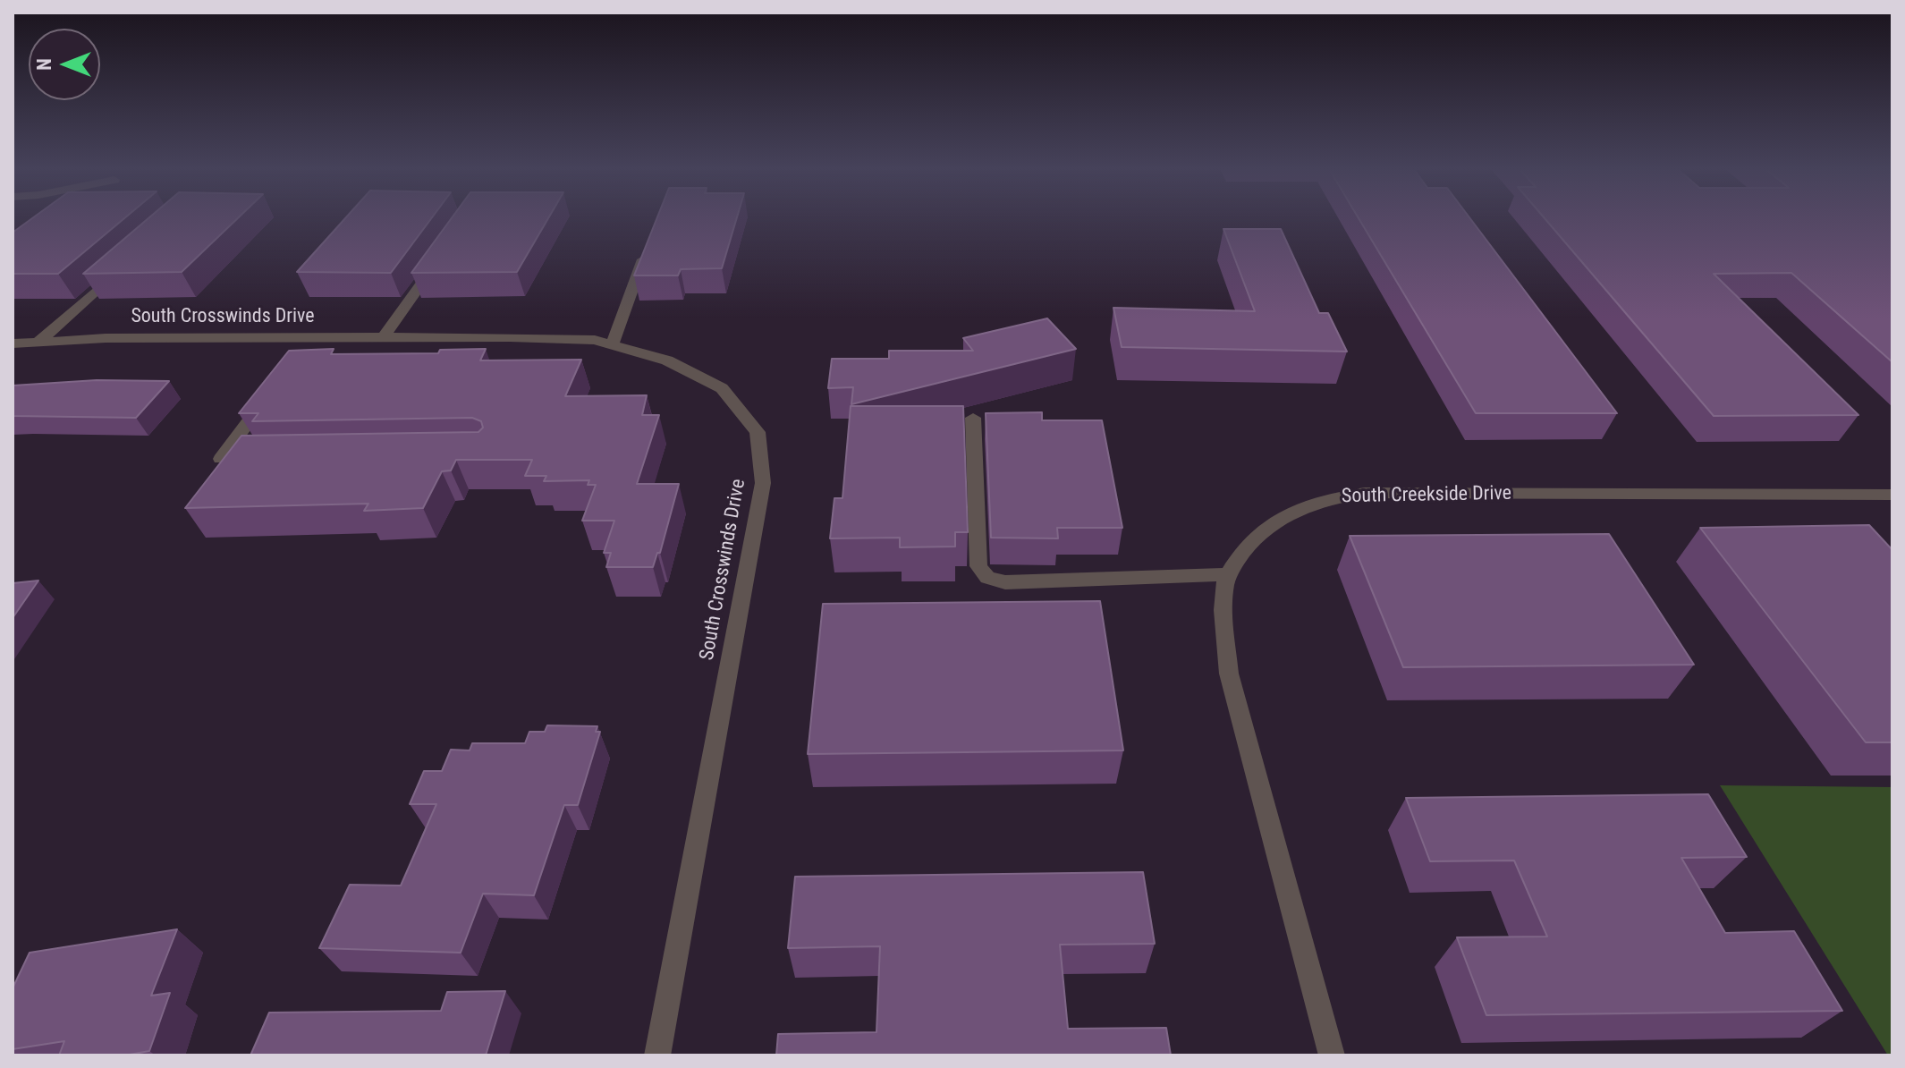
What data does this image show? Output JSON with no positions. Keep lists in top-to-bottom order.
{
  "streets": {
    "street": ["South Crosswinds Drive", "South Creekside Drive"]
  },
  "north": "left"
}
